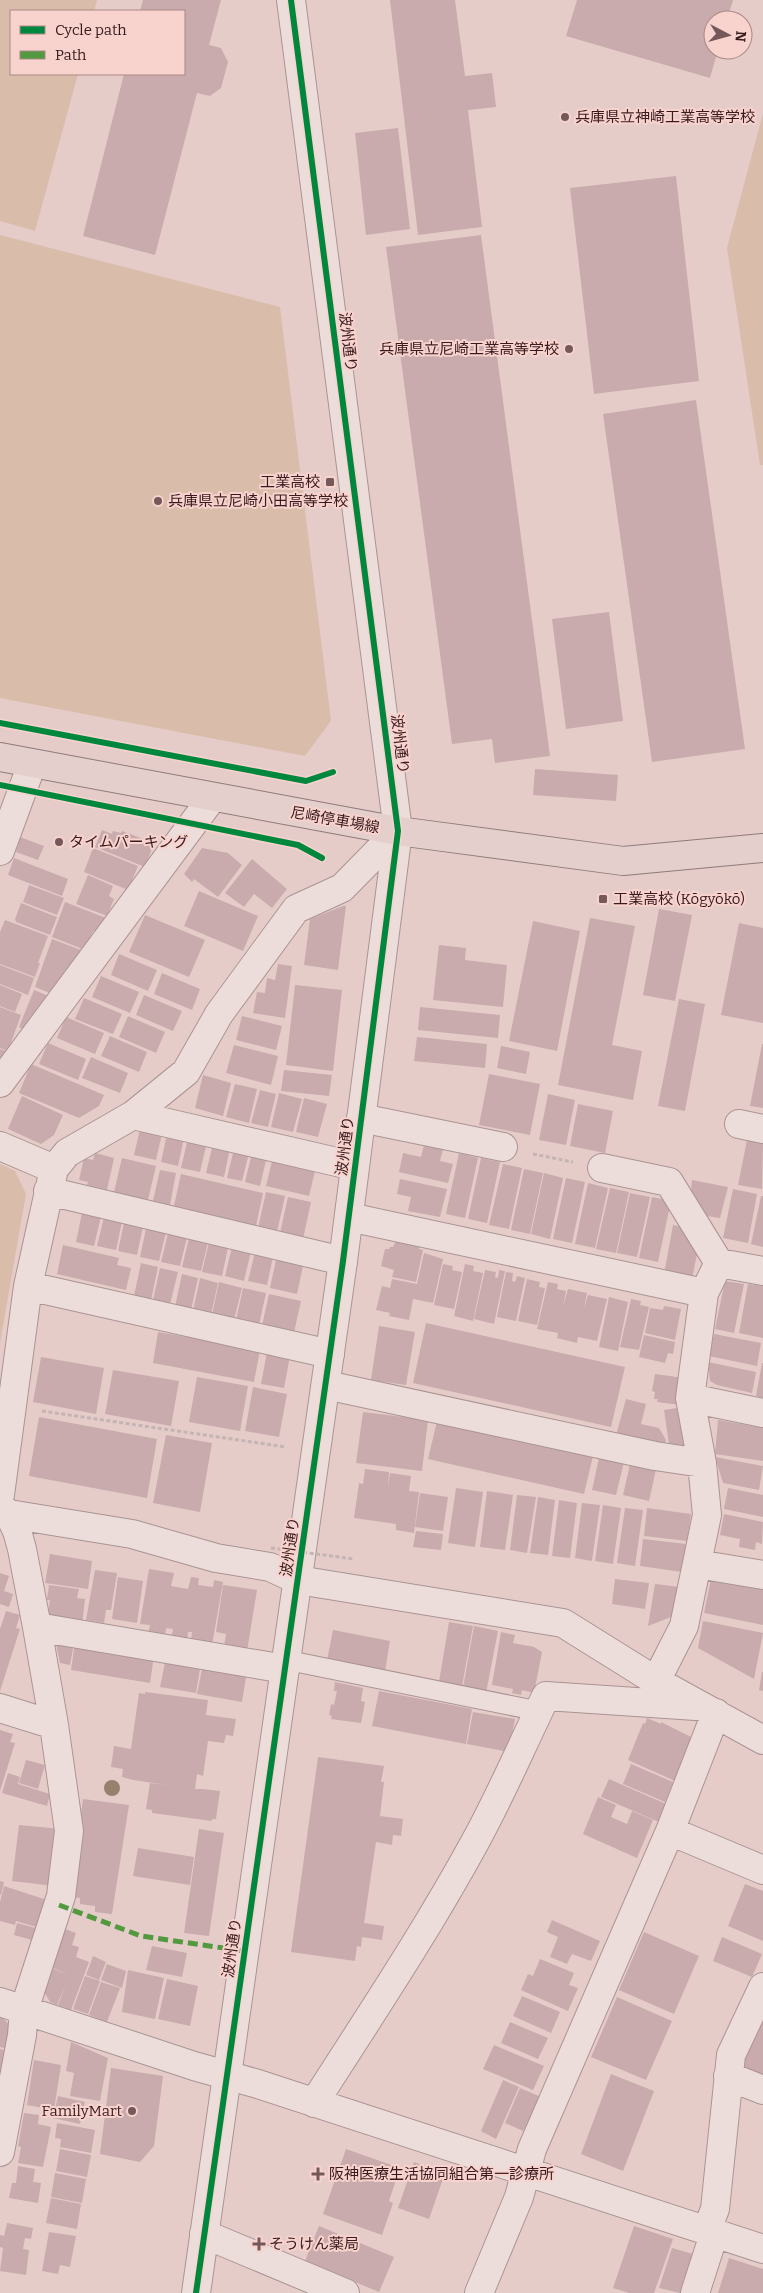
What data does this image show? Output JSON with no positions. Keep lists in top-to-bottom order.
{
  "streets": {
    "main road": ["尼崎停車場線"],
    "street": ["波州通り"]
  },
  "crossings": [
    ["波州通り", "尼崎停車場線"]
  ],
  "places": {
    "other": [
      "兵庫県立神崎工業高等学校",
      "兵庫県立尼崎工業高等学校",
      "兵庫県立尼崎小田高等学校",
      "タイムパーキング",
      "FamilyMart"
    ],
    "transit": ["工業高校", "工業高校 (Kōgyōkō)"],
    "health": ["阪神医療生活協同組合第一診療所", "そうけん薬局"]
  },
  "legend": ["Cycle path", "Path"],
  "north": "right"
}
